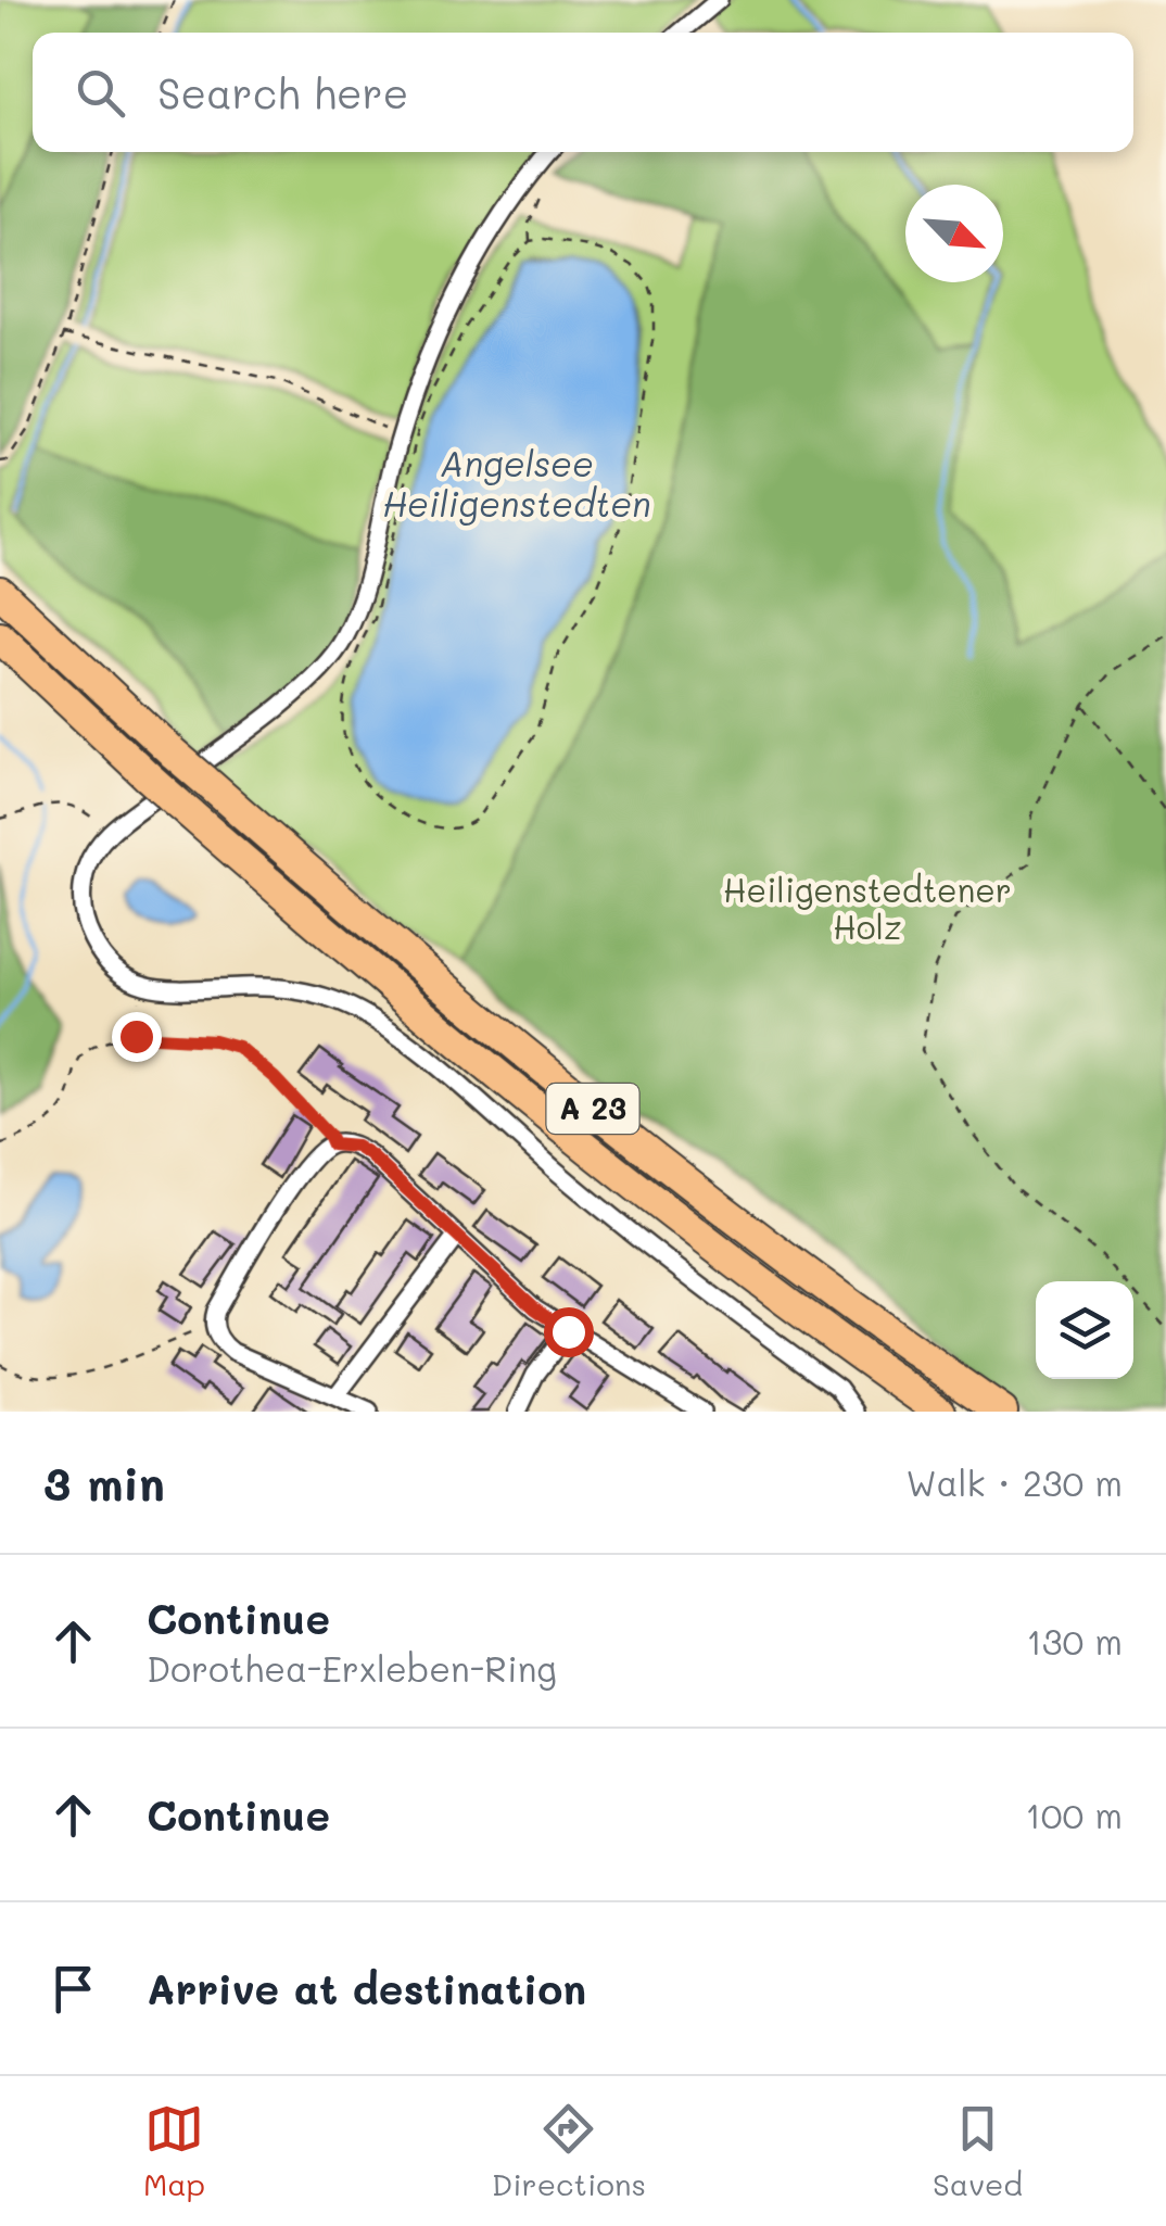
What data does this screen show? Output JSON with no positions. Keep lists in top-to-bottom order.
{
  "streets": {
    "highway": ["A 23"]
  },
  "water": ["Angelsee Heiligenstedten"],
  "parks": ["Heiligenstedtener Holz"],
  "north": "bottom right",
  "page": {
    "search": "Search here",
    "heading": ["3 min", "Walk · 230 m"],
    "list": [
      ["Continue", "Dorothea-Erxleben-Ring", "130 m"],
      ["Continue", "100 m"],
      "Arrive at destination"
    ],
    "nav": ["Map", "Directions", "Saved"]
  }
}
